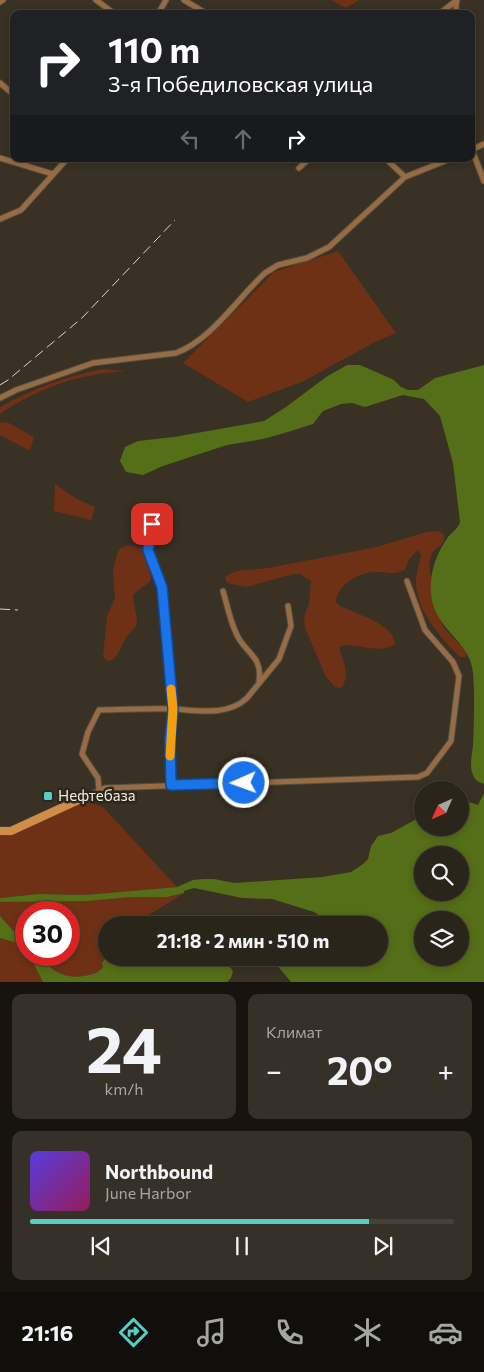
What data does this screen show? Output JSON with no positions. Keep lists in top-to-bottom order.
{
  "places": {
    "transit": ["Нефтебаза"]
  },
  "north": "bottom left",
  "page": {
    "turn": ["110 m", "3-я Победиловская улица"],
    "limit": "30",
    "trip": "21:18 · 2 мин · 510 m",
    "tile": [
      ["24", "km/h"],
      "Климат"
    ],
    "heat": ["−", "20°", "+"],
    "song": ["Northbound", "June Harbor"],
    "tabs": "21:16"
  }
}
